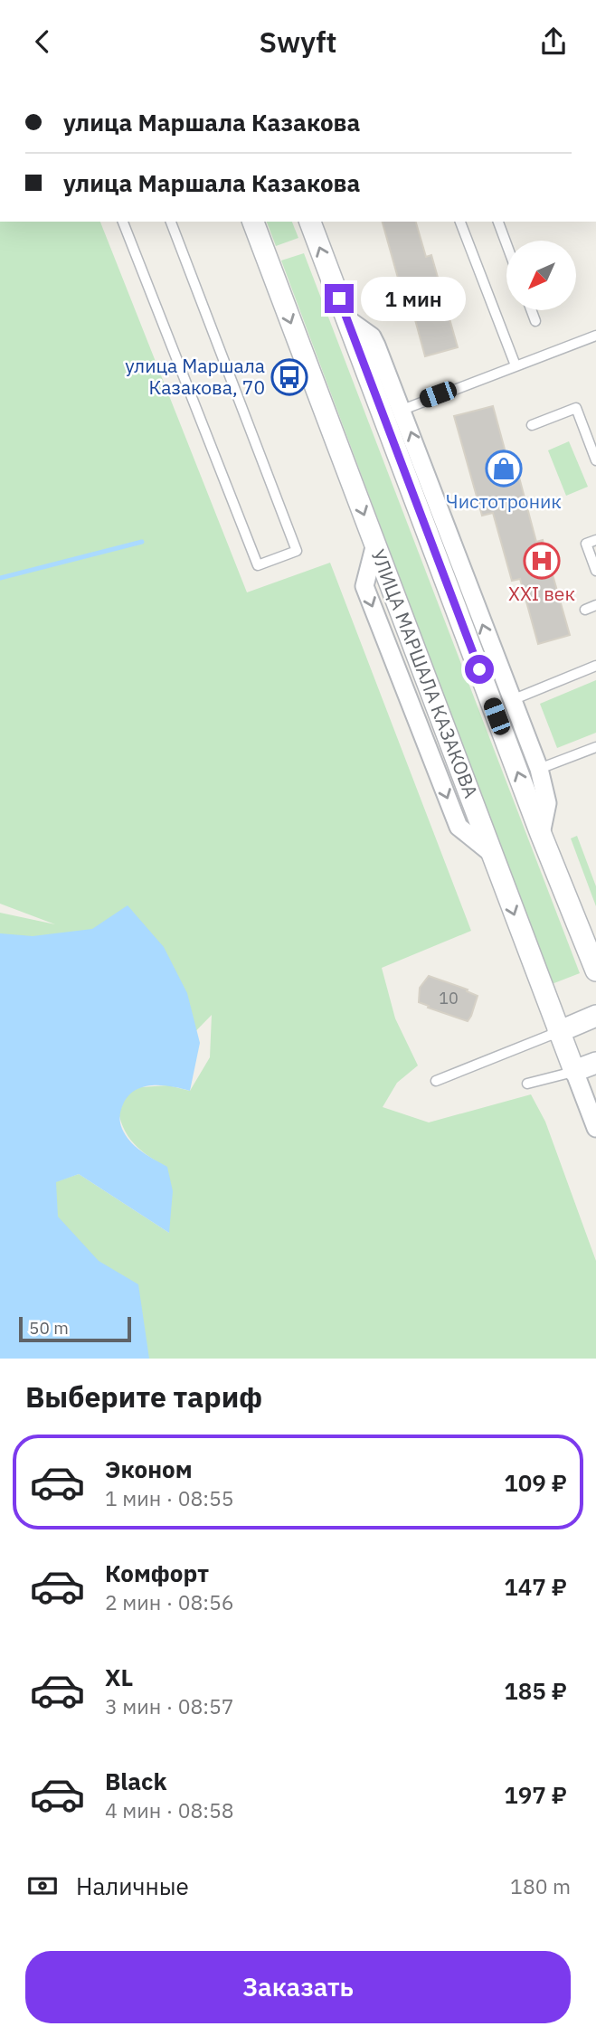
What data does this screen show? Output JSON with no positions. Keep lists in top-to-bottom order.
{
  "streets": {
    "street": ["УЛИЦА МАРШАЛА КАЗАКОВА"]
  },
  "places": {
    "bus stop": ["улица Маршала Казакова, 70"],
    "shop": ["Чистотроник"],
    "hospital": ["XXI век"]
  },
  "house_numbers": ["10"],
  "scale_bar": "50 m",
  "north": "bottom left",
  "page": {
    "header": "Swyft",
    "banner": ["улица Маршала Казакова", "улица Маршала Казакова"],
    "bubble": "1 мин",
    "scale": "50 m",
    "heading": "Выберите тариф",
    "list": [
      {
        "name": "Эконом",
        "note": "1 мин · 08:55",
        "value": "109 ₽"
      },
      {
        "name": "Комфорт",
        "note": "2 мин · 08:56",
        "value": "147 ₽"
      },
      {
        "name": "XL",
        "note": "3 мин · 08:57",
        "value": "185 ₽"
      },
      {
        "name": "Black",
        "note": "4 мин · 08:58",
        "value": "197 ₽"
      }
    ],
    "pay": ["Наличные", "180 m"],
    "buttons": "Заказать"
  }
}
